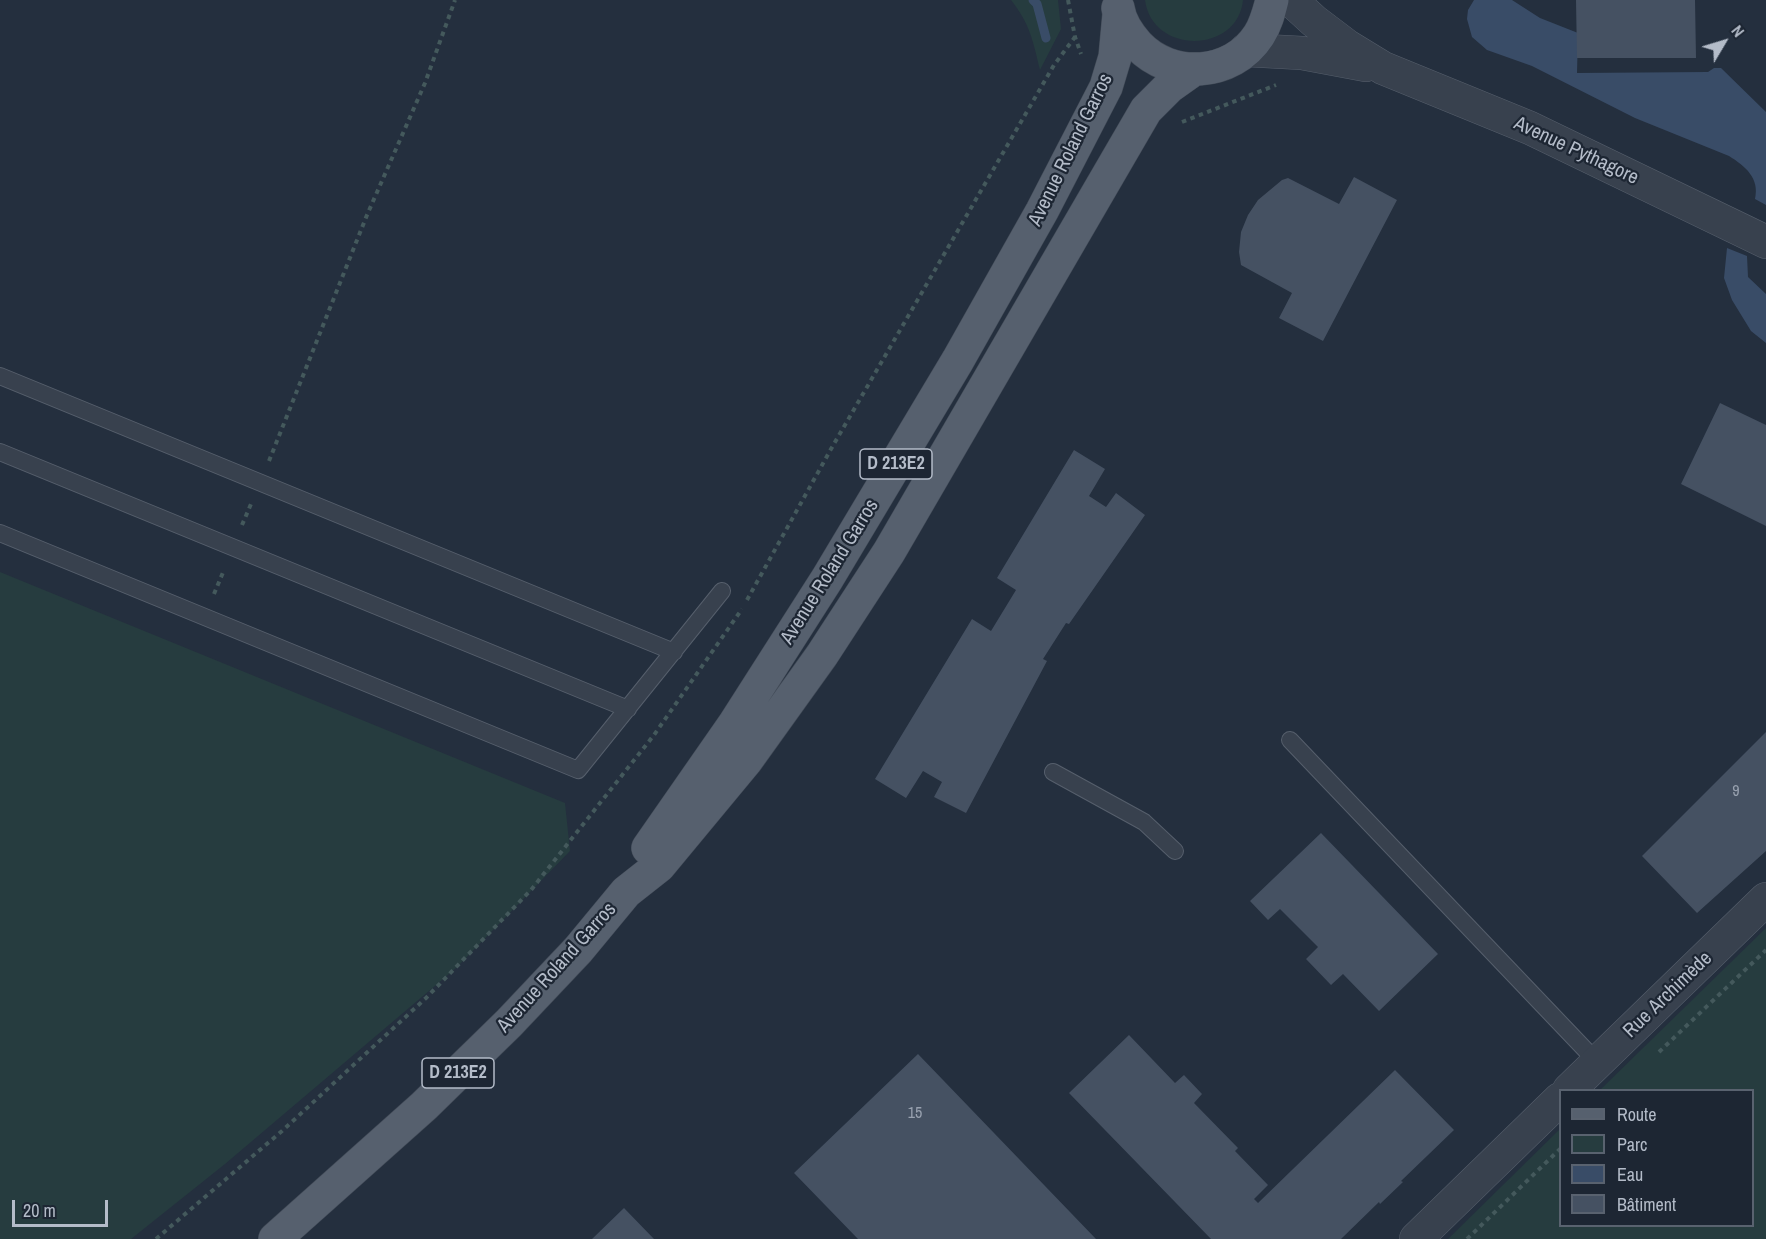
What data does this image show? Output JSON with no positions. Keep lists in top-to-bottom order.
{
  "streets": {
    "main road": ["Avenue Roland Garros", "D 213E2"],
    "street": ["Avenue Pythagore", "Rue Archimède"]
  },
  "house_numbers": ["9", "15"],
  "legend": [
    "Route",
    "Parc",
    "Eau",
    "Bâtiment"
  ],
  "scale_bar": "20 m",
  "north": "top right"
}
